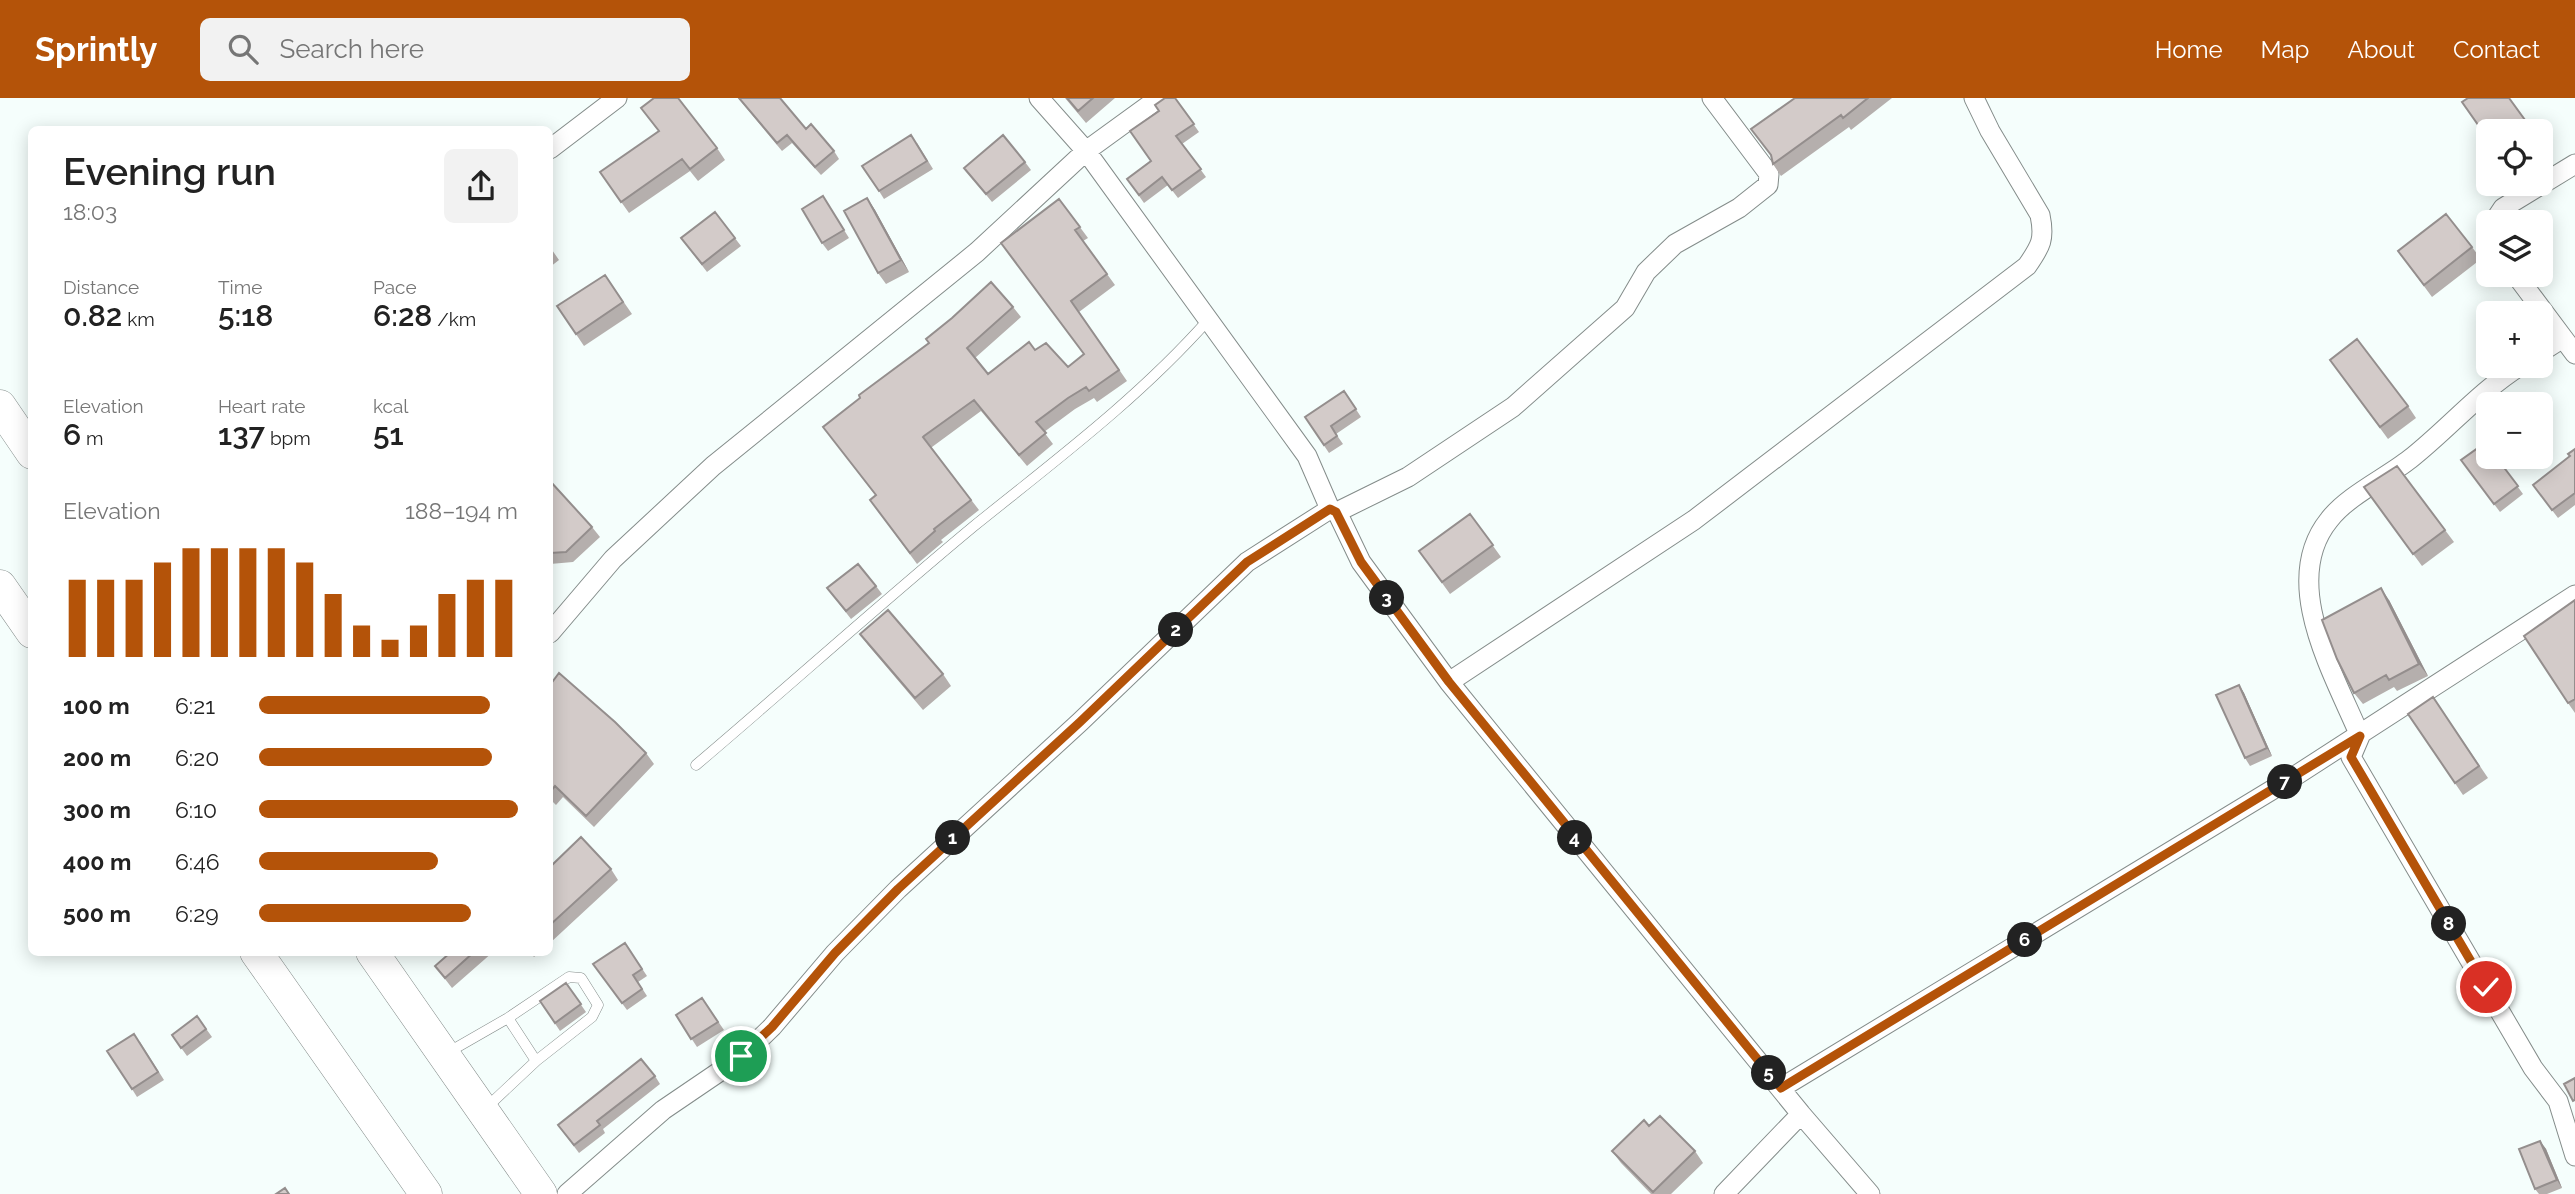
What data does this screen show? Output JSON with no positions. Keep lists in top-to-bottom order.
{
  "page": {
    "header": "Sprintly",
    "search": "Search here",
    "nav": [
      "Home",
      "Map",
      "About",
      "Contact"
    ],
    "map_buttons": ["+", "−"],
    "heading": ["Evening run", "18:03"],
    "stats": [
      ["Distance", "0.82 km"],
      ["Time", "5:18"],
      ["Pace", "6:28 /km"],
      ["Elevation", "6 m"],
      ["Heart rate", "137 bpm"],
      ["kcal", "51"]
    ],
    "chart": ["Elevation", "188–194 m"],
    "pins": [
      "3",
      "2",
      "7",
      "1",
      "4",
      "8",
      "6",
      "5"
    ],
    "list": [
      {
        "name": "100 m",
        "note": "6:21"
      },
      {
        "name": "200 m",
        "note": "6:20"
      },
      {
        "name": "300 m",
        "note": "6:10"
      },
      {
        "name": "400 m",
        "note": "6:46"
      },
      {
        "name": "500 m",
        "note": "6:29"
      }
    ]
  }
}
